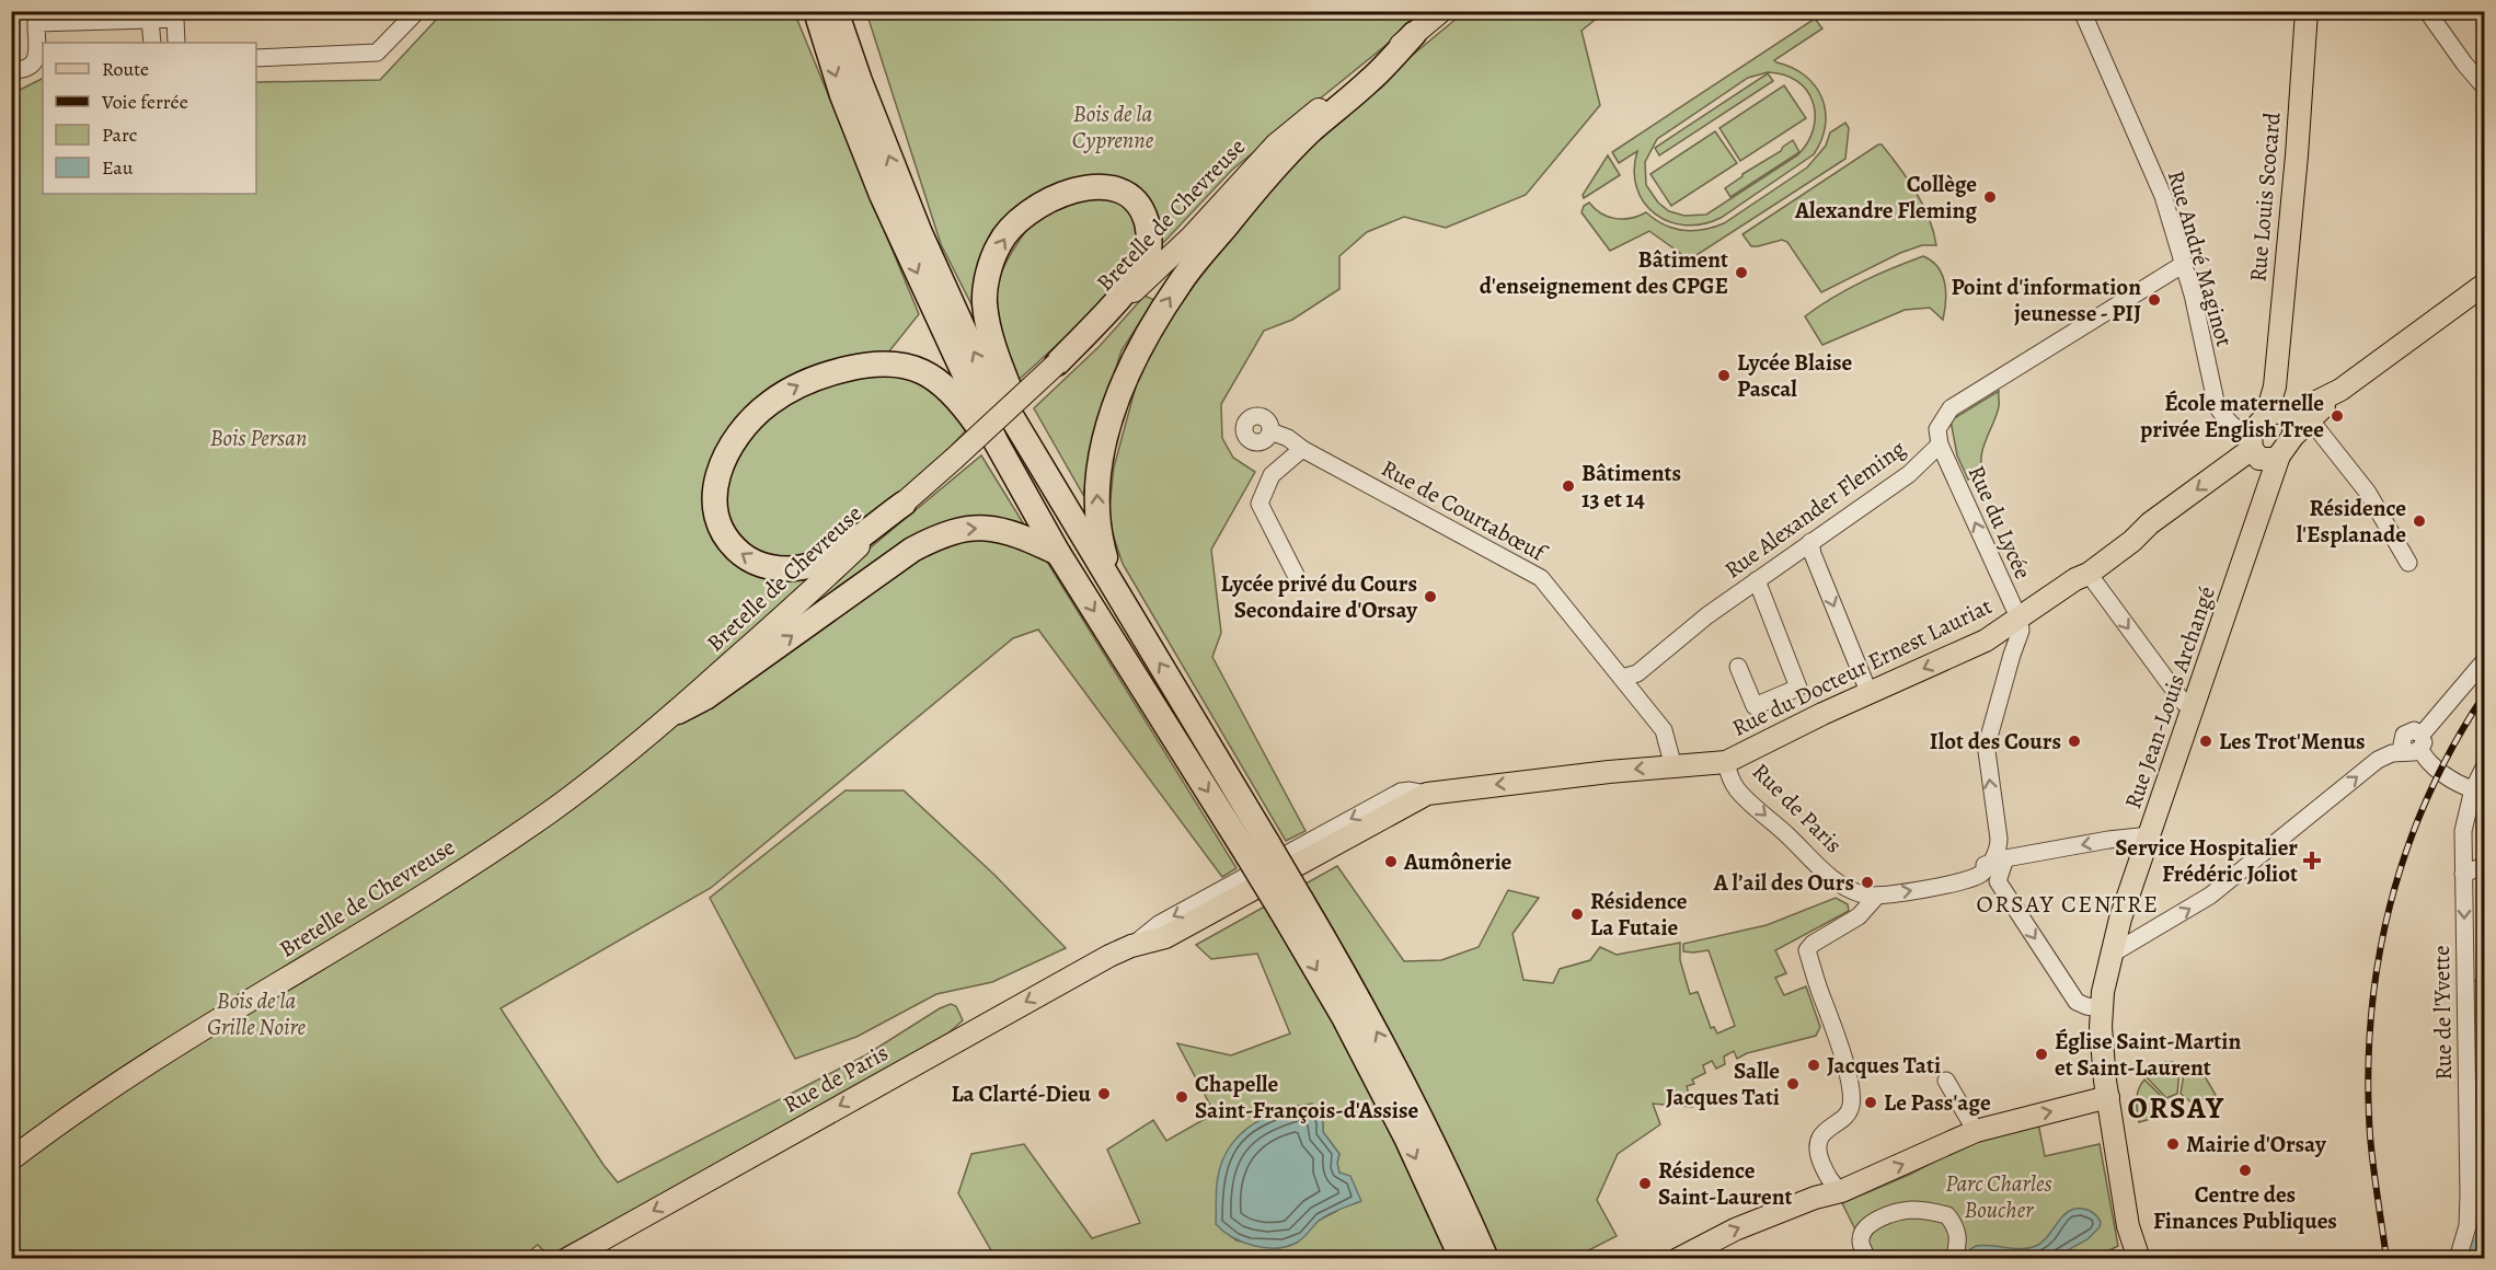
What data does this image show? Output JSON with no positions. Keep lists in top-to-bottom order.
{
  "streets": {
    "main road": [
      "Rue Louis Scocard",
      "Bretelle de Chevreuse",
      "Rue du Docteur Ernest Lauriat",
      "Rue Jean-Louis Archangé",
      "Rue de Paris"
    ],
    "street": [
      "Rue André Maginot",
      "Rue Alexander Fleming",
      "Rue de Courtabœuf",
      "Rue du Lycée",
      "Rue de l'Yvette"
    ]
  },
  "crossings": [
    ["Rue André Maginot", "Rue Alexander Fleming"],
    ["Rue André Maginot", "Rue Jean-Louis Archangé"],
    ["Rue Alexander Fleming", "Rue de Courtabœuf"],
    ["Rue Alexander Fleming", "Rue du Lycée"],
    ["Rue du Lycée", "Rue du Docteur Ernest Lauriat"],
    ["Rue du Docteur Ernest Lauriat", "Rue de Paris"]
  ],
  "one_way": ["Rue du Lycée", "Rue du Docteur Ernest Lauriat", "Rue de l'Yvette"],
  "districts": ["ORSAY CENTRE", "ORSAY"],
  "parks": [
    "Bois de la Cyprenne",
    "Bois Persan",
    "Bois de la Grille Noire",
    "Parc Charles Boucher"
  ],
  "places": {
    "other": [
      "Collège Alexandre Fleming",
      "Bâtiment d'enseignement des CPGE",
      "Point d'information jeunesse - PIJ",
      "Lycée Blaise Pascal",
      "École maternelle privée English Tree",
      "Bâtiments 13 et 14",
      "Résidence l'Esplanade",
      "Lycée privé du Cours Secondaire d'Orsay",
      "Ilot des Cours",
      "Les Trot'Menus",
      "Aumônerie",
      "A l’ail des Ours",
      "Résidence La Futaie",
      "Église Saint-Martin et Saint-Laurent",
      "Jacques Tati",
      "Salle Jacques Tati",
      "La Clarté-Dieu",
      "Chapelle Saint-François-d'Assise",
      "Le Pass'age",
      "Mairie d'Orsay",
      "Centre des Finances Publiques",
      "Résidence Saint-Laurent"
    ],
    "health": ["Service Hospitalier Frédéric Joliot"]
  },
  "legend": [
    "Route",
    "Voie ferrée",
    "Parc",
    "Eau"
  ]
}
